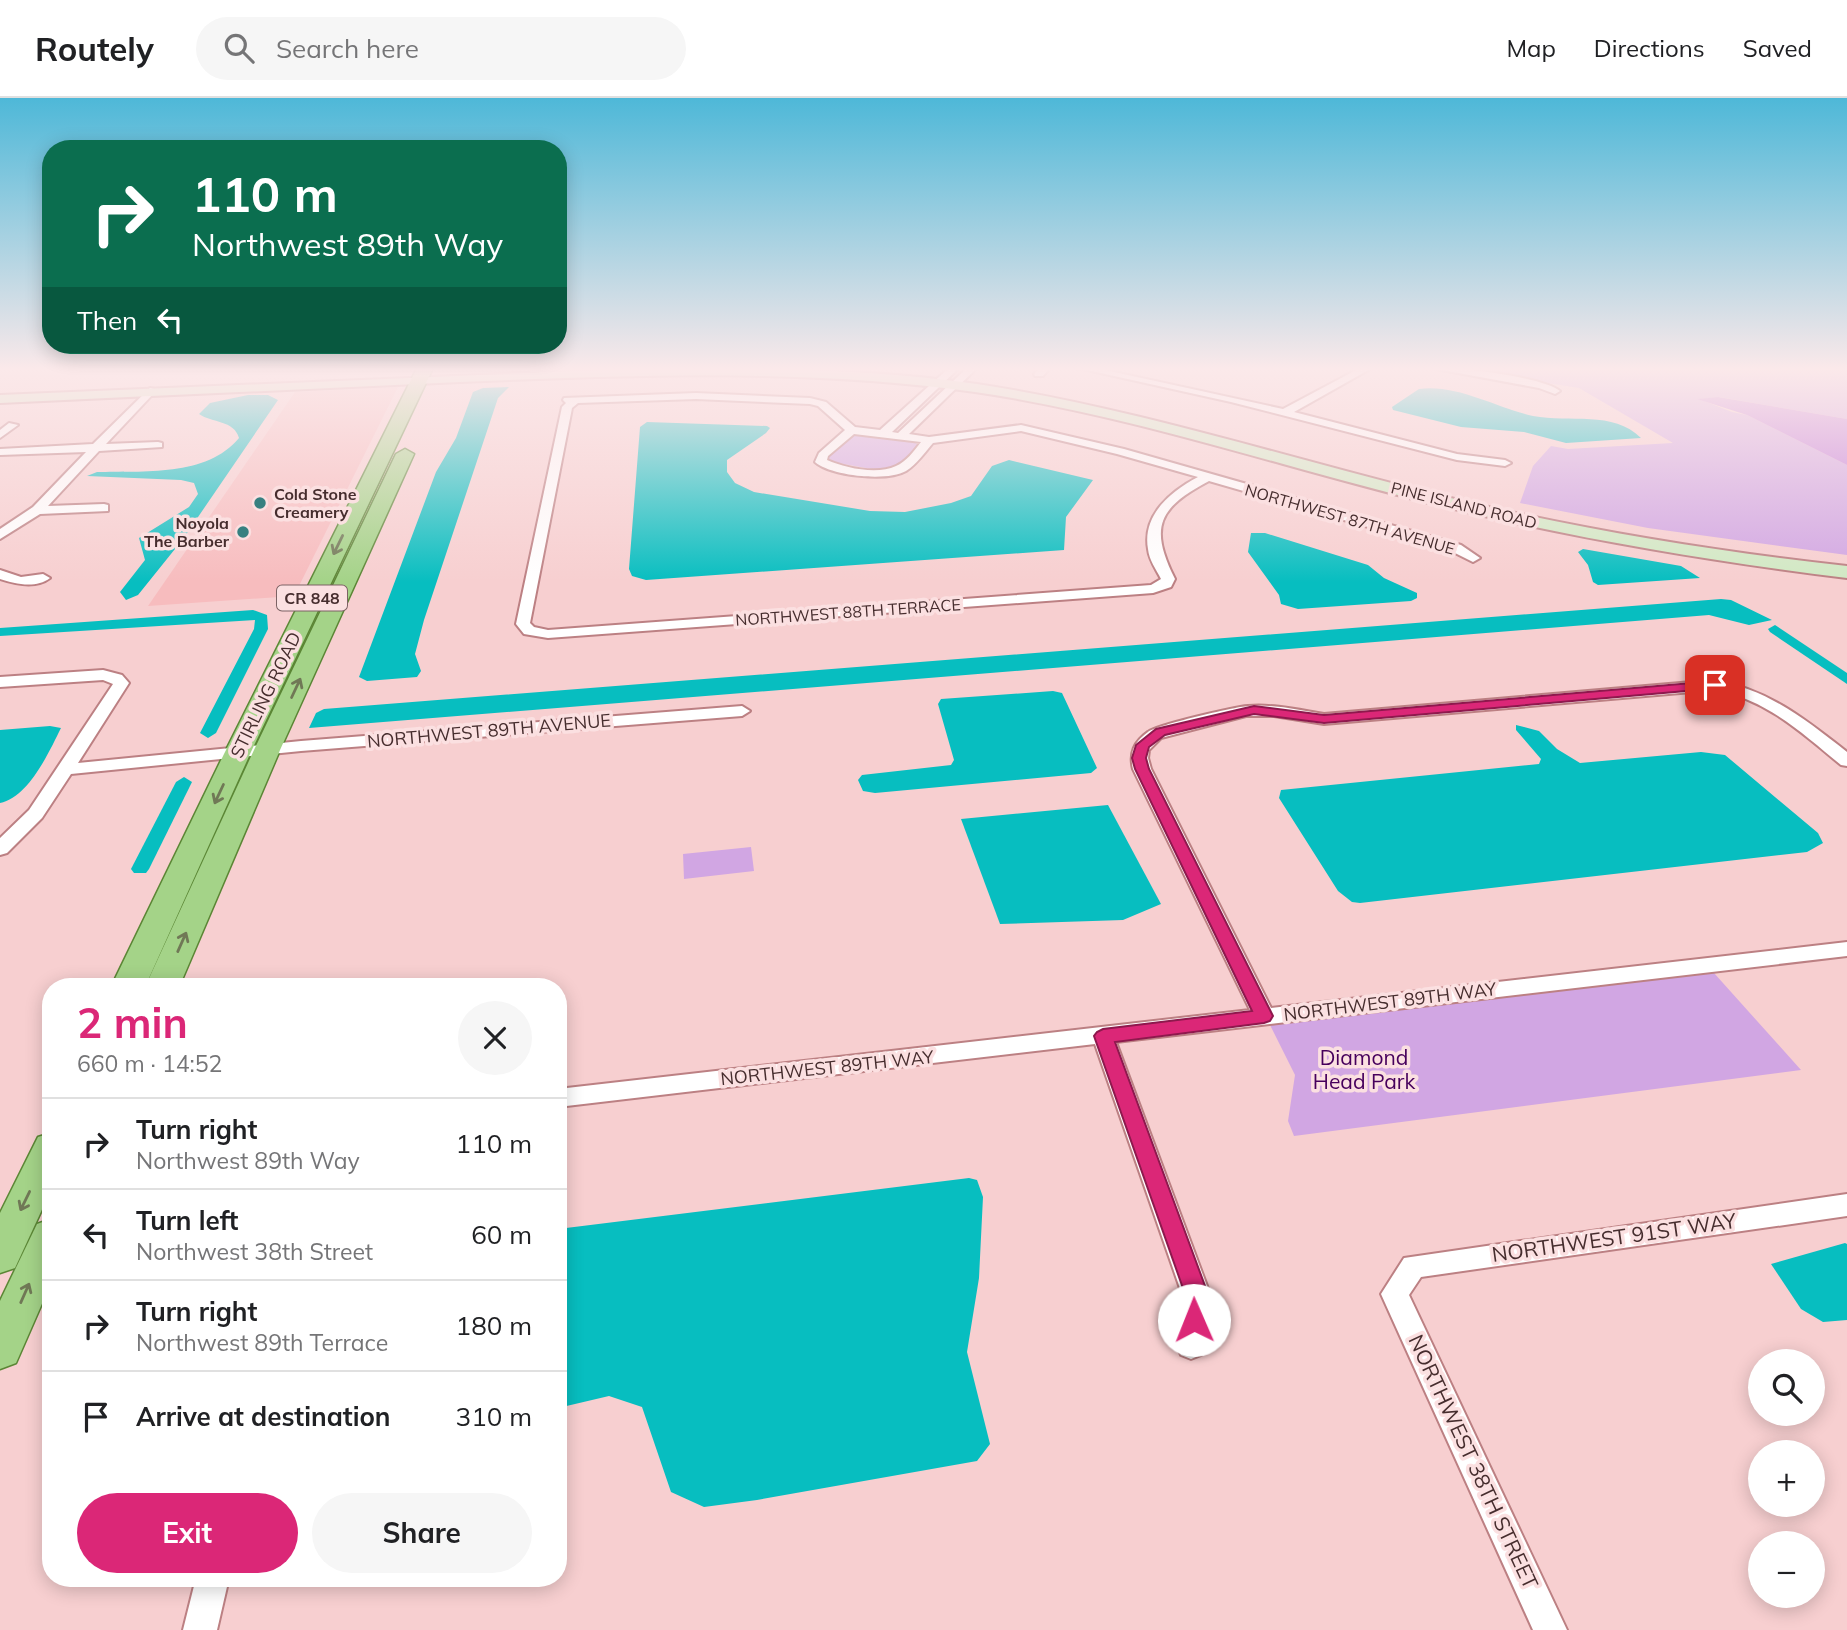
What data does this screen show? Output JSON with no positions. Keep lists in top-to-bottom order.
{
  "streets": {
    "main road": ["PINE ISLAND ROAD", "CR 848", "STIRLING ROAD"],
    "street": [
      "NORTHWEST 87TH AVENUE",
      "NORTHWEST 88TH TERRACE",
      "NORTHWEST 89TH AVENUE",
      "NORTHWEST 89TH WAY",
      "NORTHWEST 91ST WAY",
      "NORTHWEST 38TH STREET"
    ]
  },
  "crossings": [
    ["NORTHWEST 87TH AVENUE", "NORTHWEST 88TH TERRACE"],
    ["STIRLING ROAD", "NORTHWEST 89TH AVENUE"],
    ["NORTHWEST 91ST WAY", "NORTHWEST 38TH STREET"]
  ],
  "parks": ["Diamond Head Park"],
  "places": ["Cold Stone Creamery", "Noyola The Barber"],
  "page": {
    "header": "Routely",
    "search": "Search here",
    "nav": ["Map", "Directions", "Saved"],
    "turn": ["110 m", "Northwest 89th Way"],
    "then": "Then",
    "heading": ["2 min", "660 m · 14:52"],
    "list": [
      {
        "name": "Turn right",
        "note": "Northwest 89th Way",
        "value": "110 m"
      },
      {
        "name": "Turn left",
        "note": "Northwest 38th Street",
        "value": "60 m"
      },
      {
        "name": "Turn right",
        "note": "Northwest 89th Terrace",
        "value": "180 m"
      },
      {
        "name": "Arrive at destination",
        "value": "310 m"
      }
    ],
    "map_buttons": ["+", "−"],
    "buttons": ["Exit", "Share"]
  }
}
